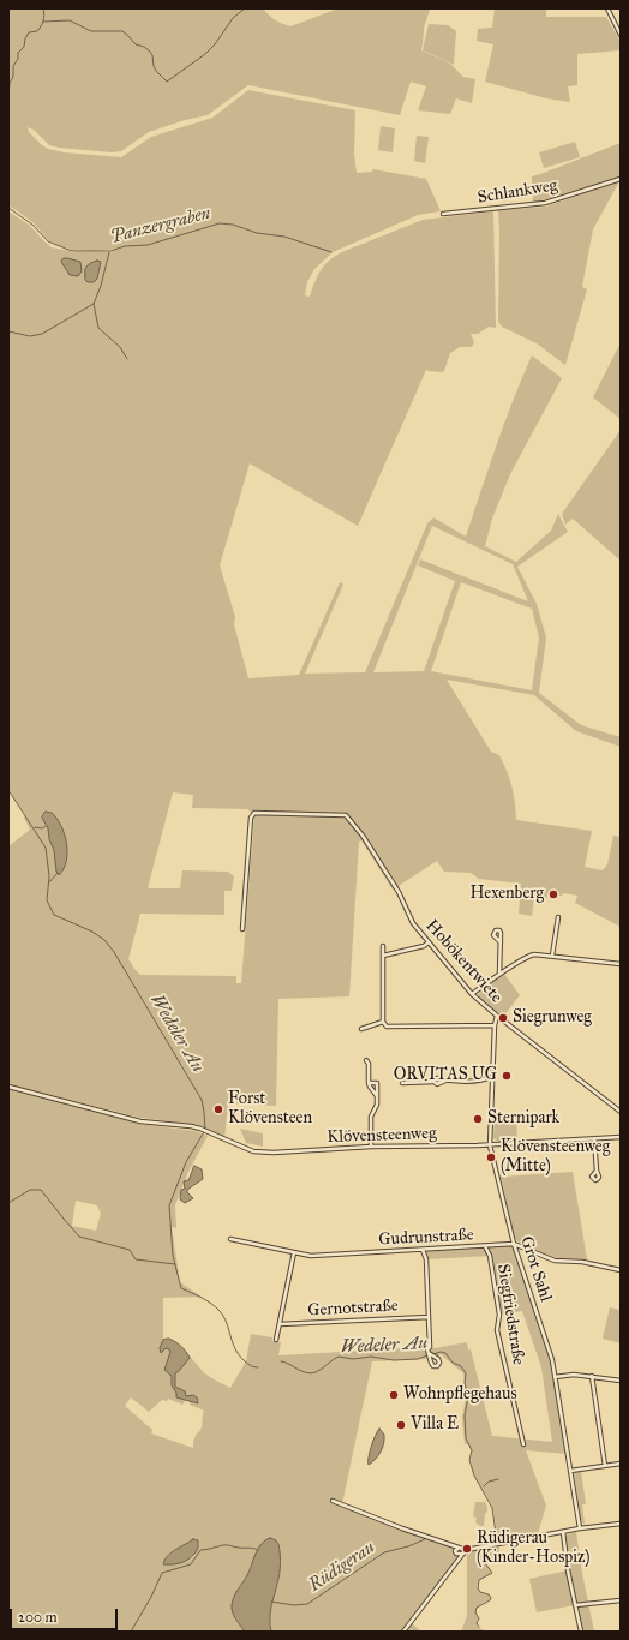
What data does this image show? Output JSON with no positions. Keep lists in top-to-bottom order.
{
  "streets": {
    "street": [
      "Schlankweg",
      "Hobökentwiete",
      "Klövensteenweg",
      "Gudrunstraße",
      "Grot Sahl",
      "Gernotstraße",
      "Siegfriedstraße"
    ]
  },
  "crossings": [
    ["Hobökentwiete", "Grot Sahl"],
    ["Klövensteenweg", "Grot Sahl"],
    ["Gudrunstraße", "Grot Sahl"],
    ["Gudrunstraße", "Siegfriedstraße"]
  ],
  "water": ["Panzergraben", "Wedeler Au", "Rüdigerau"],
  "places": [
    "Hexenberg",
    "Siegrunweg",
    "ORVITAS UG",
    "Forst Klövensteen",
    "Sternipark",
    "Klövensteenweg (Mitte)",
    "Wohnpflegehaus",
    "Villa E",
    "Rüdigerau (Kinder-Hospiz)"
  ],
  "scale_bar": "200 m"
}
